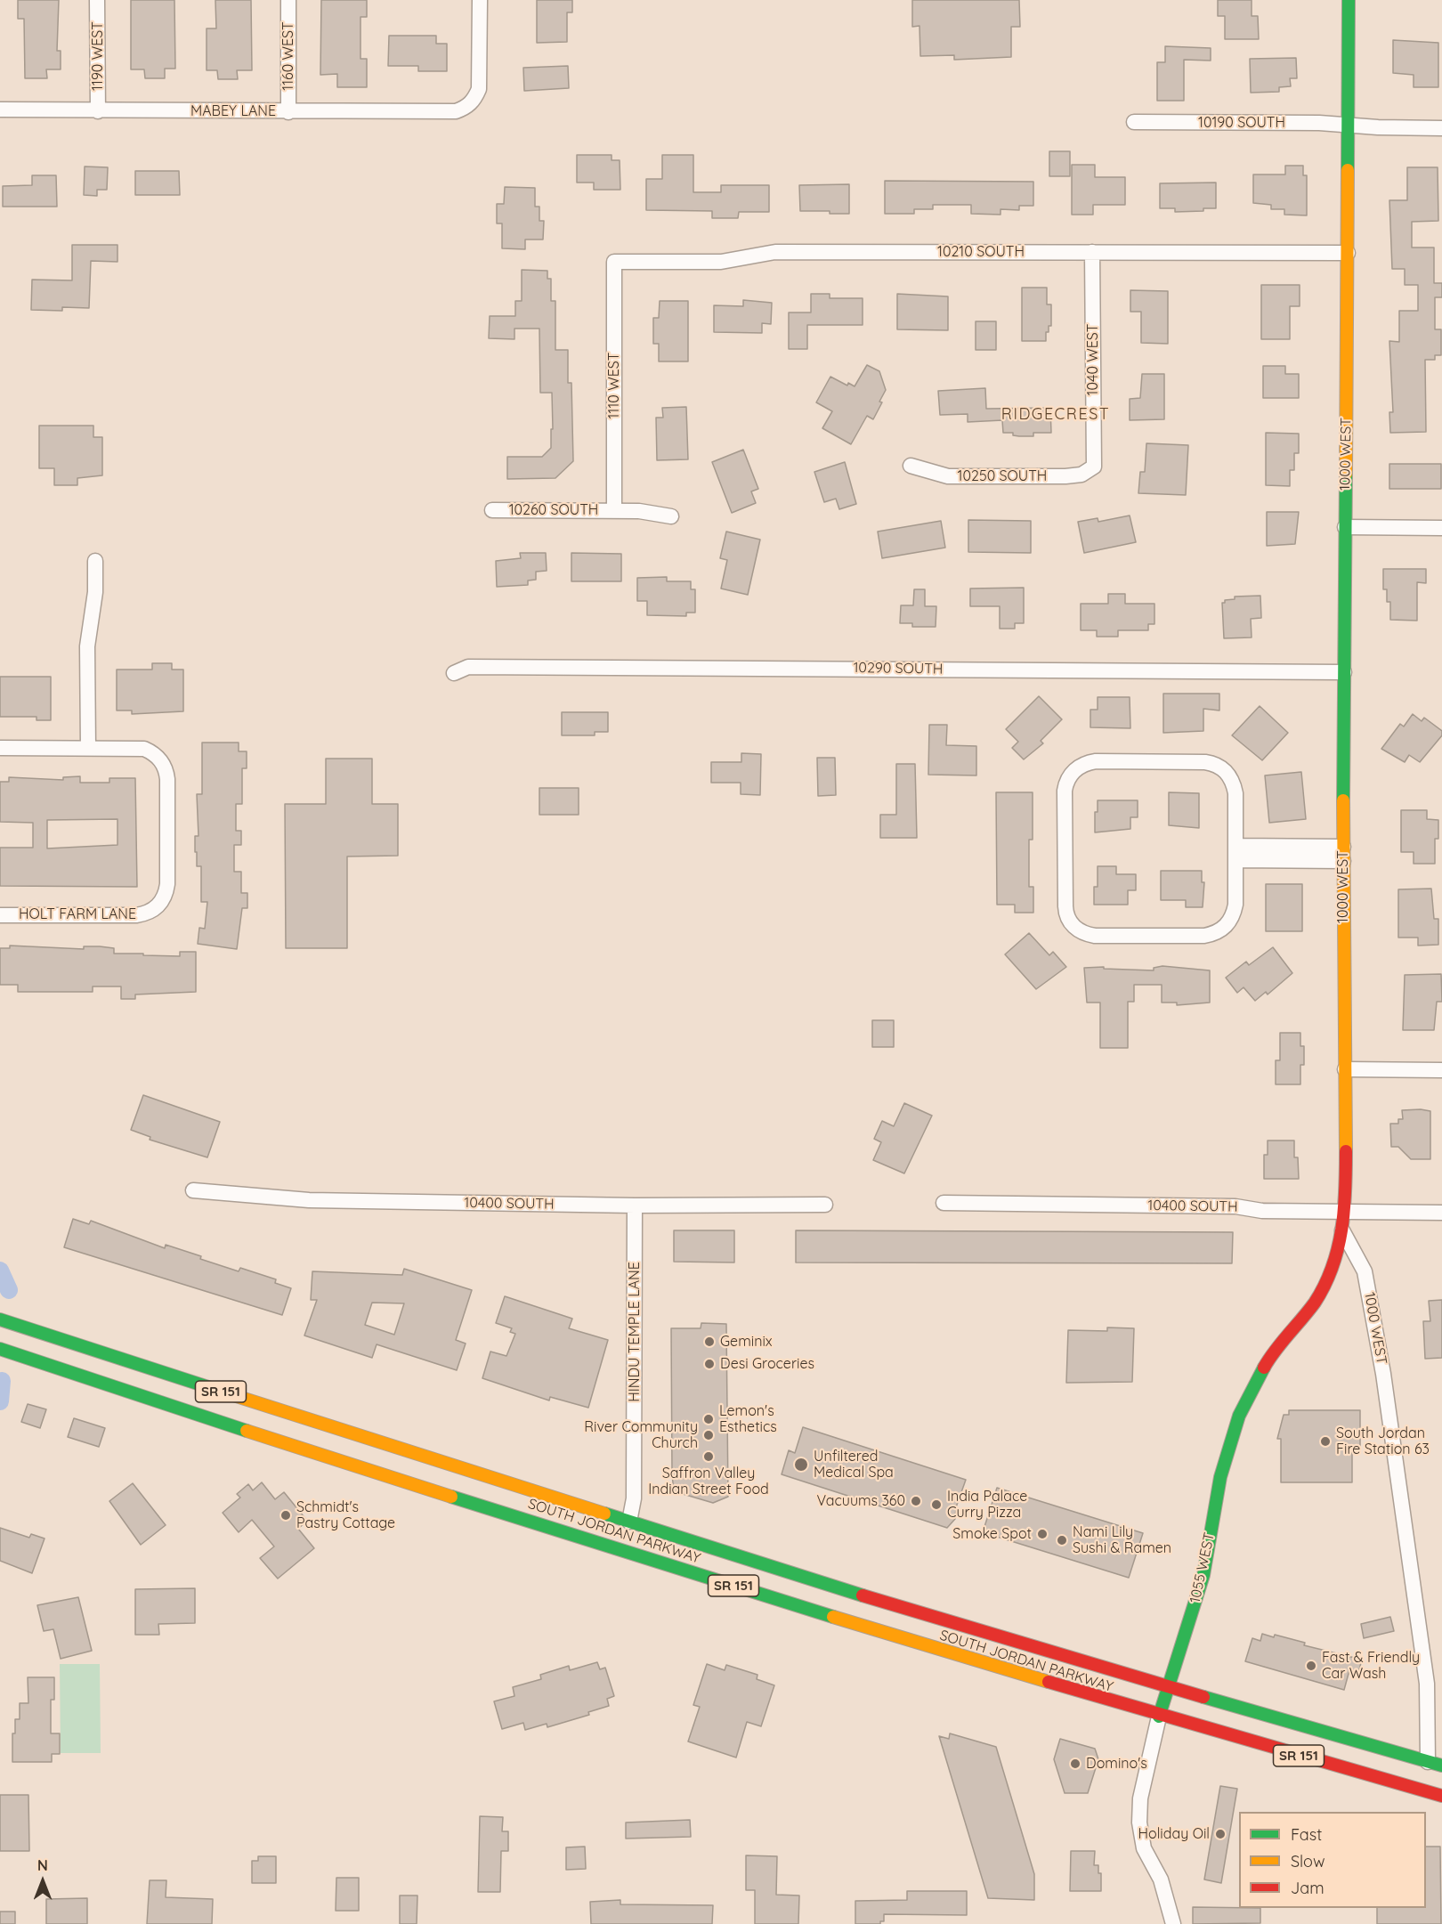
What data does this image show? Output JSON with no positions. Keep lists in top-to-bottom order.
{
  "streets": {
    "main road": [
      "1000 WEST",
      "SR 151",
      "SOUTH JORDAN PARKWAY",
      "1055 WEST"
    ],
    "street": [
      "1190 WEST",
      "1160 WEST",
      "MABEY LANE",
      "10190 SOUTH",
      "10210 SOUTH",
      "1040 WEST",
      "1110 WEST",
      "10250 SOUTH",
      "10260 SOUTH",
      "10290 SOUTH",
      "HOLT FARM LANE",
      "10400 SOUTH",
      "HINDU TEMPLE LANE"
    ]
  },
  "crossings": [
    ["1190 WEST", "MABEY LANE"],
    ["1160 WEST", "MABEY LANE"],
    ["10190 SOUTH", "1000 WEST"],
    ["10210 SOUTH", "1040 WEST"],
    ["10210 SOUTH", "1110 WEST"],
    ["10210 SOUTH", "1000 WEST"],
    ["1040 WEST", "10250 SOUTH"],
    ["1110 WEST", "10260 SOUTH"],
    ["1000 WEST", "10290 SOUTH"],
    ["1000 WEST", "10400 SOUTH"],
    ["1000 WEST", "SOUTH JORDAN PARKWAY"],
    ["1000 WEST", "1055 WEST"],
    ["10400 SOUTH", "HINDU TEMPLE LANE"],
    ["HINDU TEMPLE LANE", "SOUTH JORDAN PARKWAY"],
    ["SOUTH JORDAN PARKWAY", "1055 WEST"]
  ],
  "districts": ["RIDGECREST"],
  "places": [
    "Geminix",
    "Desi Groceries",
    "Lemon's Esthetics",
    "River Community Church",
    "South Jordan Fire Station 63",
    "Saffron Valley Indian Street Food",
    "Unfiltered Medical Spa",
    "Vacuums 360",
    "India Palace Curry Pizza",
    "Schmidt's Pastry Cottage",
    "Smoke Spot",
    "Nami Lily Sushi & Ramen",
    "Fast & Friendly Car Wash",
    "Domino's",
    "Holiday Oil"
  ],
  "legend": ["Fast", "Slow", "Jam"],
  "north": "top"
}
